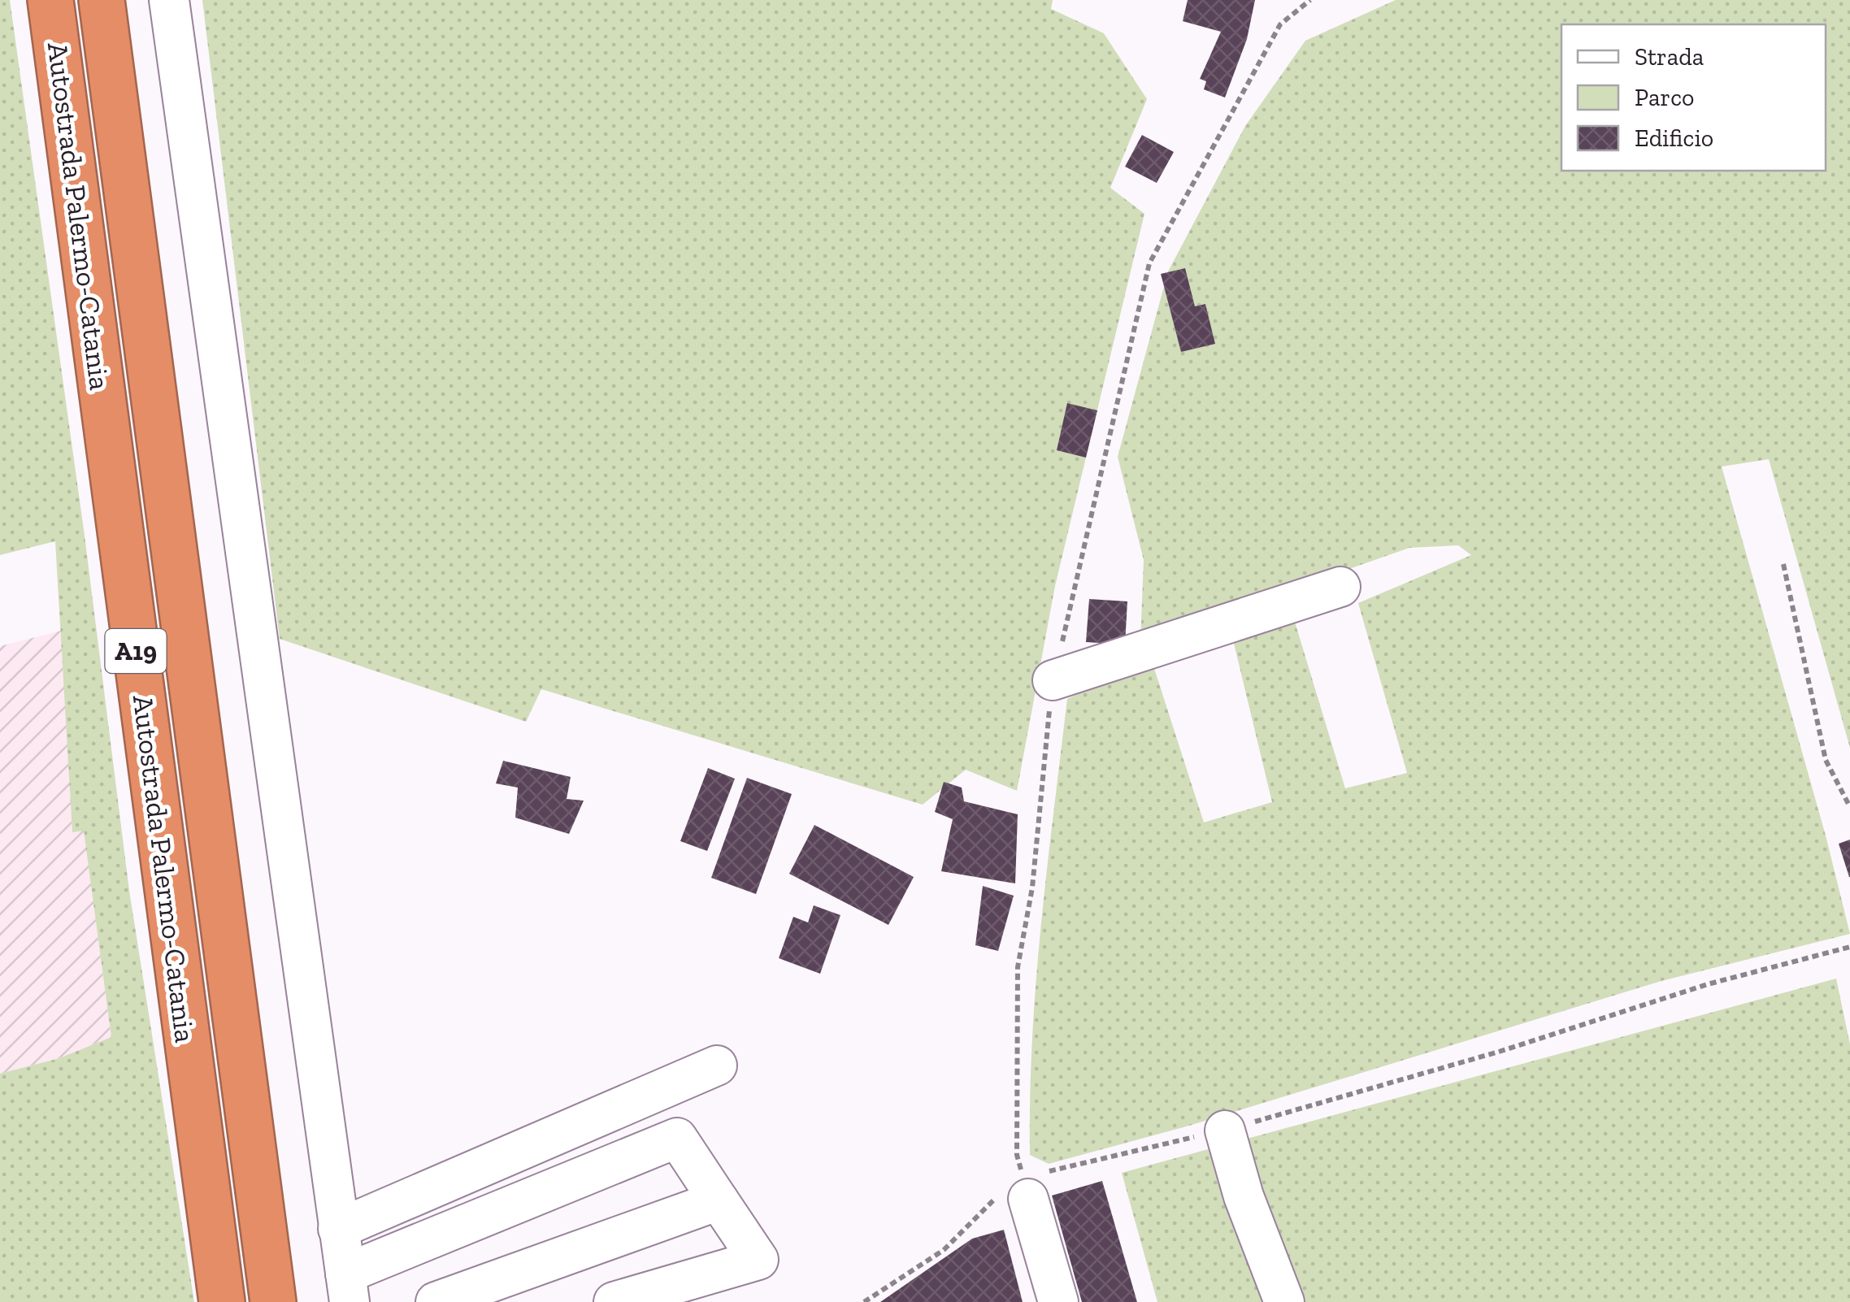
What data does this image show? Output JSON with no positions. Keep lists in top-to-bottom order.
{
  "streets": {
    "highway": ["Autostrada Palermo-Catania", "A19"]
  },
  "legend": ["Strada", "Parco", "Edificio"]
}
